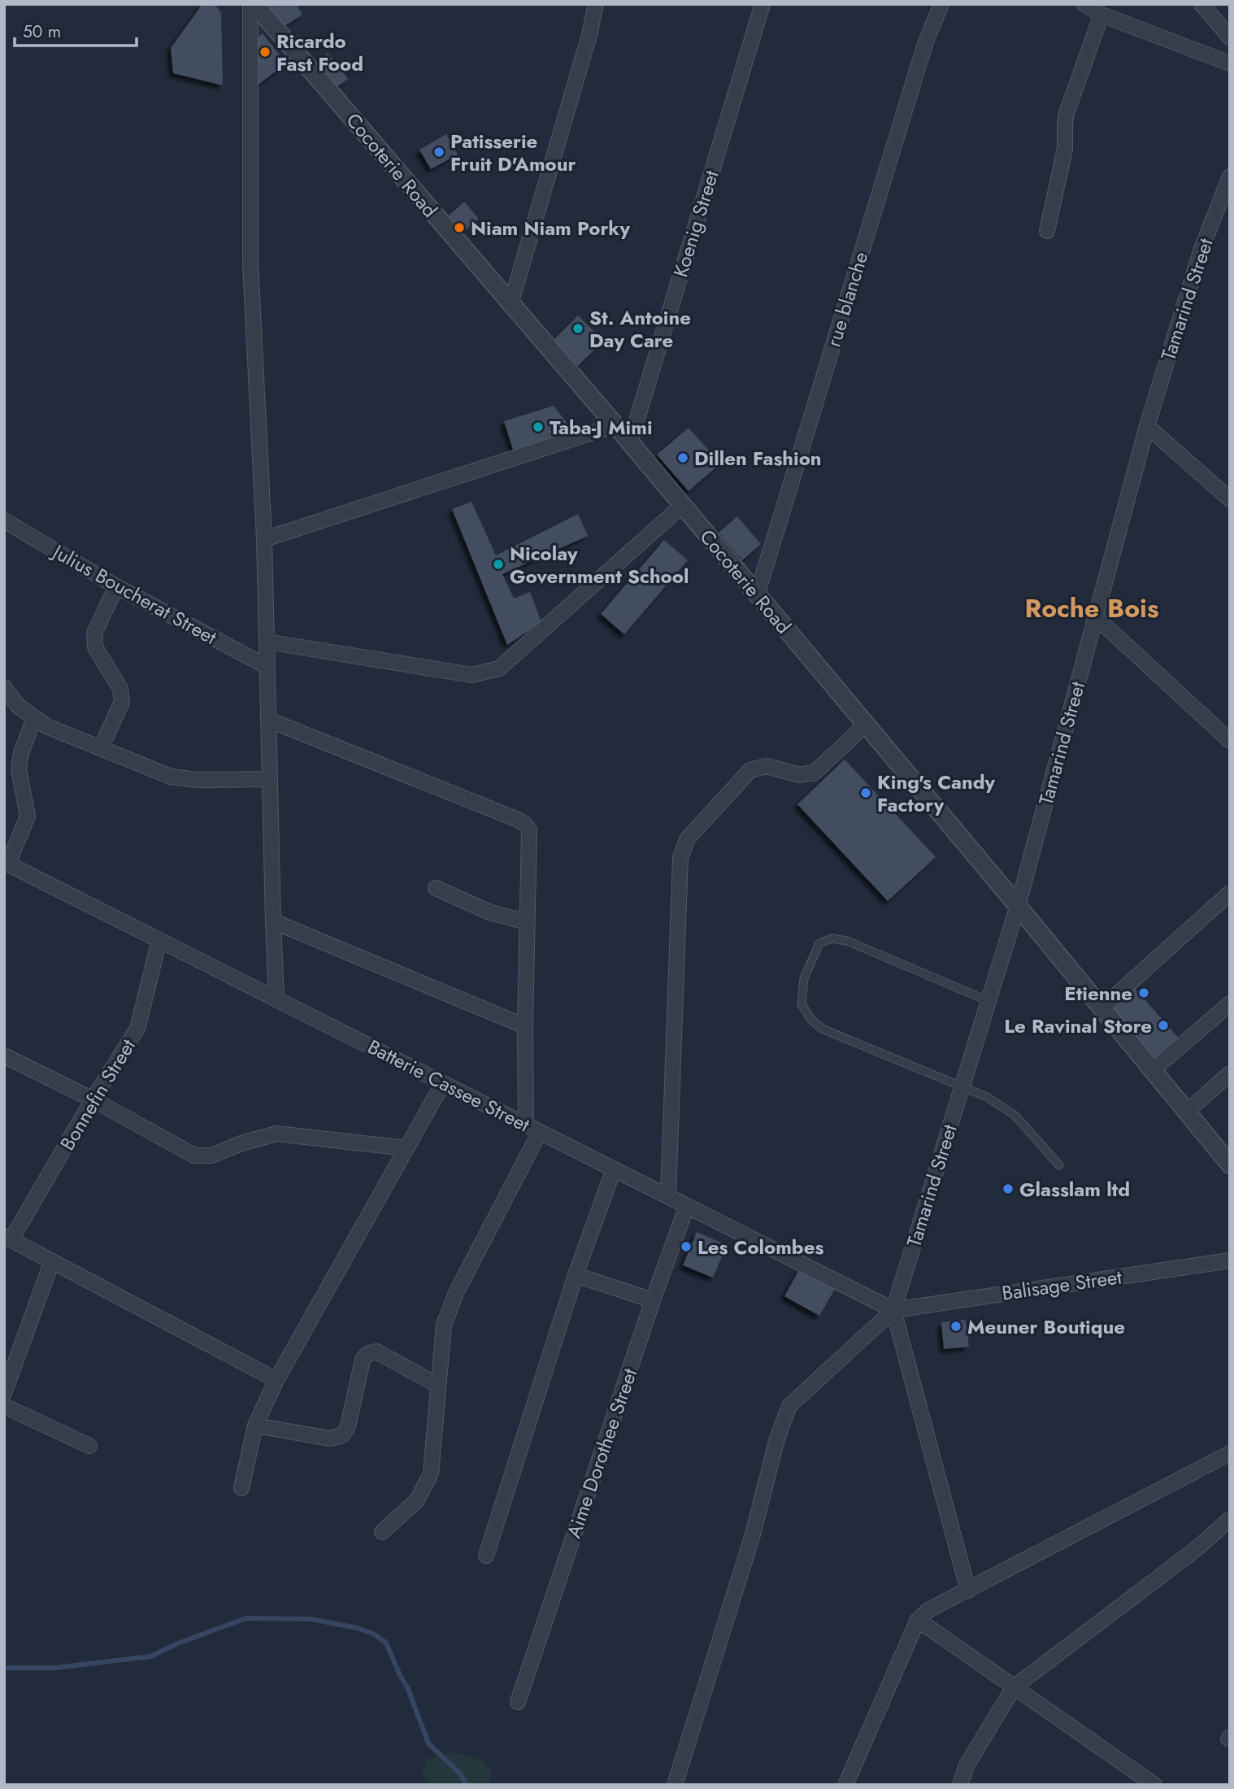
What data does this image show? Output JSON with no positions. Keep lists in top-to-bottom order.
{
  "streets": {
    "street": [
      "Cocoterie Road",
      "Koenig Street",
      "rue blanche",
      "Tamarind Street",
      "Julius Boucherat Street",
      "Batterie Cassee Street",
      "Bonnefin Street",
      "Balisage Street",
      "Aime Dorothee Street"
    ]
  },
  "crossings": [
    ["Cocoterie Road", "Koenig Street"],
    ["Cocoterie Road", "rue blanche"],
    ["Cocoterie Road", "Tamarind Street"],
    ["Tamarind Street", "Batterie Cassee Street"],
    ["Tamarind Street", "Balisage Street"],
    ["Batterie Cassee Street", "Bonnefin Street"],
    ["Batterie Cassee Street", "Balisage Street"],
    ["Batterie Cassee Street", "Aime Dorothee Street"]
  ],
  "districts": ["Roche Bois"],
  "places": [
    "Ricardo Fast Food",
    "Patisserie Fruit D'Amour",
    "Niam Niam Porky",
    "St. Antoine Day Care",
    "Taba-J Mimi",
    "Dillen Fashion",
    "Nicolay Government School",
    "King's Candy Factory",
    "Etienne",
    "Le Ravinal Store",
    "Glasslam ltd",
    "Les Colombes",
    "Meuner Boutique"
  ],
  "scale_bar": "50 m"
}
